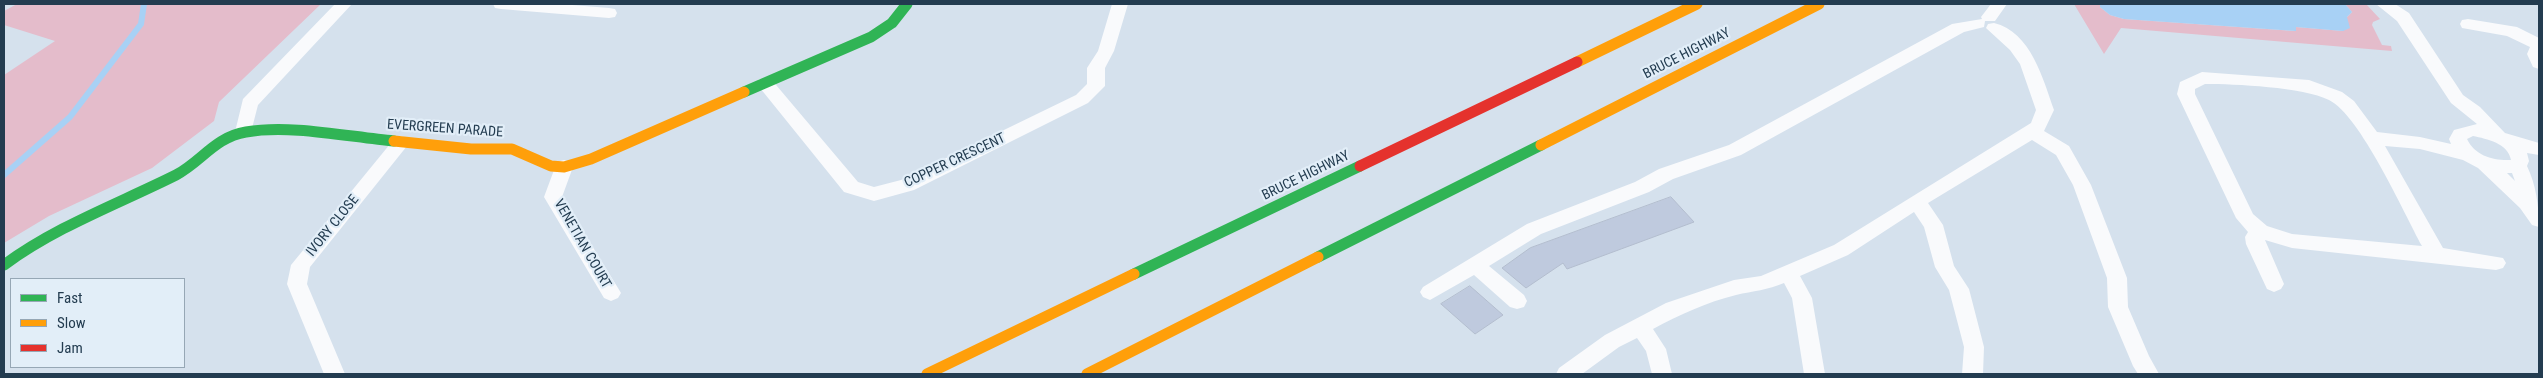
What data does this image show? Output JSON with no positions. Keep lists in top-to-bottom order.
{
  "streets": {
    "main road": ["BRUCE HIGHWAY", "EVERGREEN PARADE"],
    "street": ["COPPER CRESCENT", "IVORY CLOSE", "VENETIAN COURT"]
  },
  "crossings": [
    ["EVERGREEN PARADE", "IVORY CLOSE"],
    ["EVERGREEN PARADE", "VENETIAN COURT"]
  ],
  "legend": ["Fast", "Slow", "Jam"]
}
